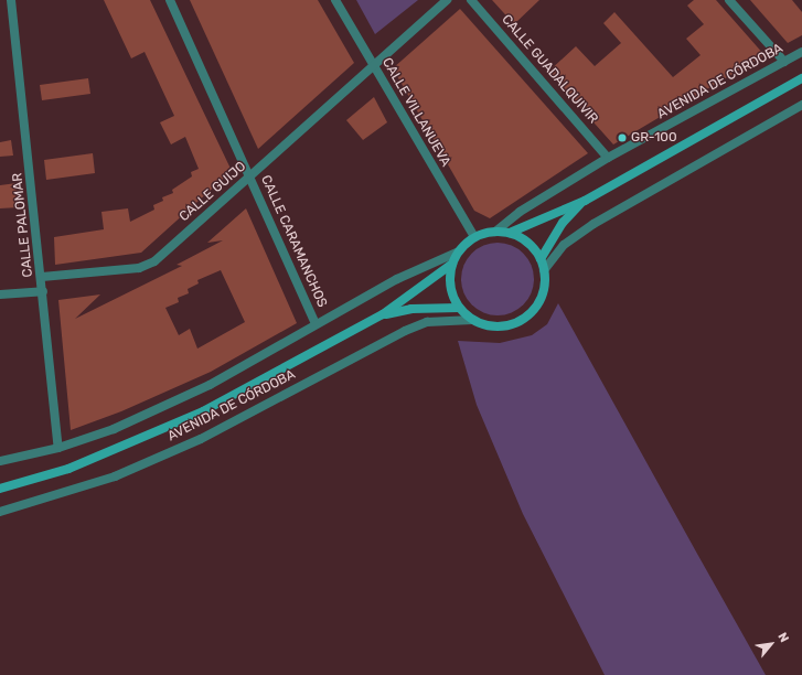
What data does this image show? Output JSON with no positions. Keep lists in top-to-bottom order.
{
  "streets": {
    "street": [
      "CALLE GUADALQUIVIR",
      "AVENIDA DE CÓRDOBA",
      "CALLE VILLANUEVA",
      "CALLE GUIJO",
      "CALLE PALOMAR",
      "CALLE CARAMANCHOS"
    ]
  },
  "crossings": [
    ["CALLE GUADALQUIVIR", "AVENIDA DE CÓRDOBA"],
    ["AVENIDA DE CÓRDOBA", "CALLE VILLANUEVA"],
    ["CALLE VILLANUEVA", "CALLE GUIJO"],
    ["CALLE GUIJO", "CALLE PALOMAR"],
    ["CALLE GUIJO", "CALLE CARAMANCHOS"]
  ],
  "places": ["GR-100"],
  "north": "top right"
}
